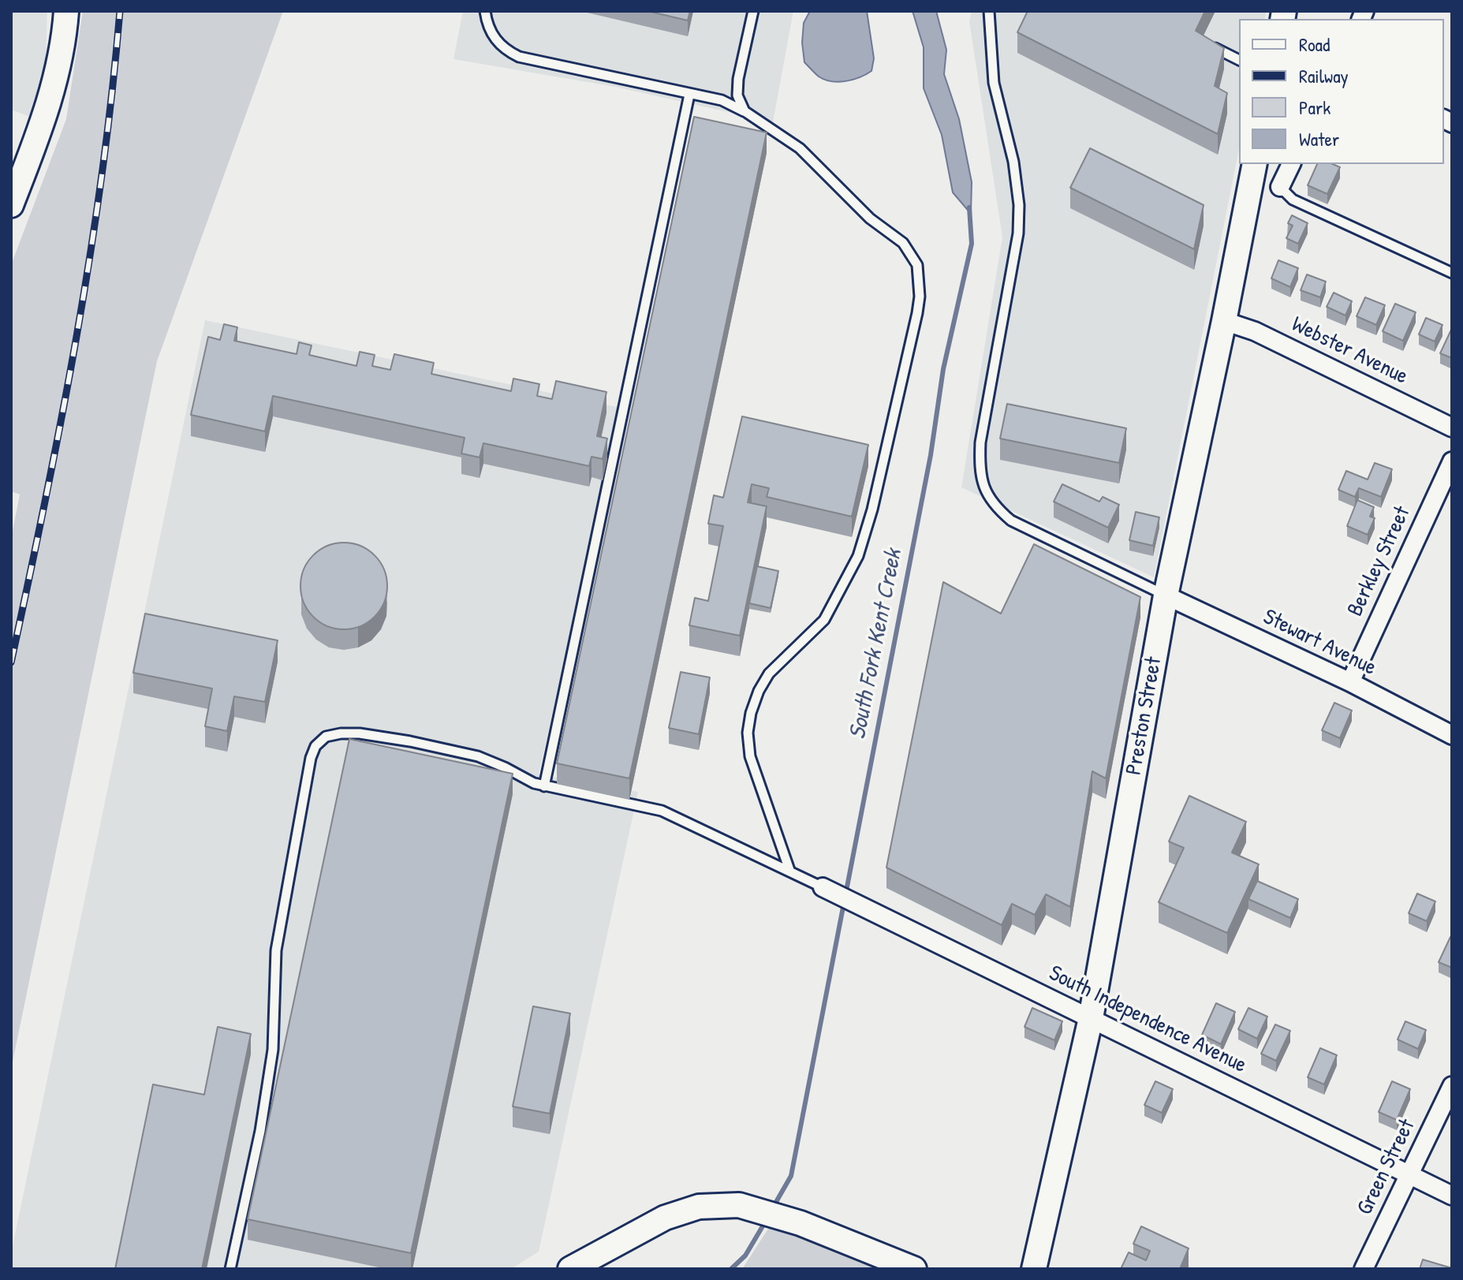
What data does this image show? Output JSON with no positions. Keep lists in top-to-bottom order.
{
  "streets": {
    "street": [
      "Webster Avenue",
      "Berkley Street",
      "Stewart Avenue",
      "Preston Street",
      "South Independence Avenue",
      "Green Street"
    ]
  },
  "crossings": [
    ["Webster Avenue", "Preston Street"],
    ["Berkley Street", "Stewart Avenue"],
    ["Stewart Avenue", "Preston Street"],
    ["Preston Street", "South Independence Avenue"],
    ["South Independence Avenue", "Green Street"]
  ],
  "water": ["South Fork Kent Creek"],
  "legend": [
    "Road",
    "Railway",
    "Park",
    "Water"
  ]
}
